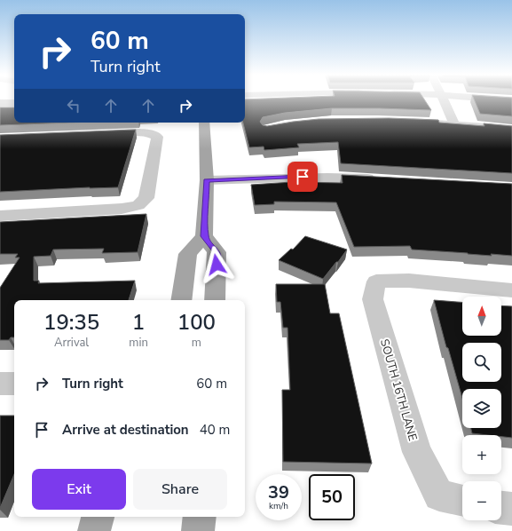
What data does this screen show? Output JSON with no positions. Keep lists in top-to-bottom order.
{
  "streets": {
    "street": ["SOUTH 16TH LANE"]
  },
  "north": "top",
  "page": {
    "turn": ["60 m", "Turn right"],
    "map_buttons": ["+", "−"],
    "eta": [
      "19:35",
      "Arrival",
      "1",
      "min",
      "100",
      "m"
    ],
    "list": [
      {
        "name": "Turn right",
        "value": "60 m"
      },
      {
        "name": "Arrive at destination",
        "value": "40 m"
      }
    ],
    "buttons": ["Exit", "Share"],
    "speed": "39 km/h",
    "limit": "50"
  }
}
